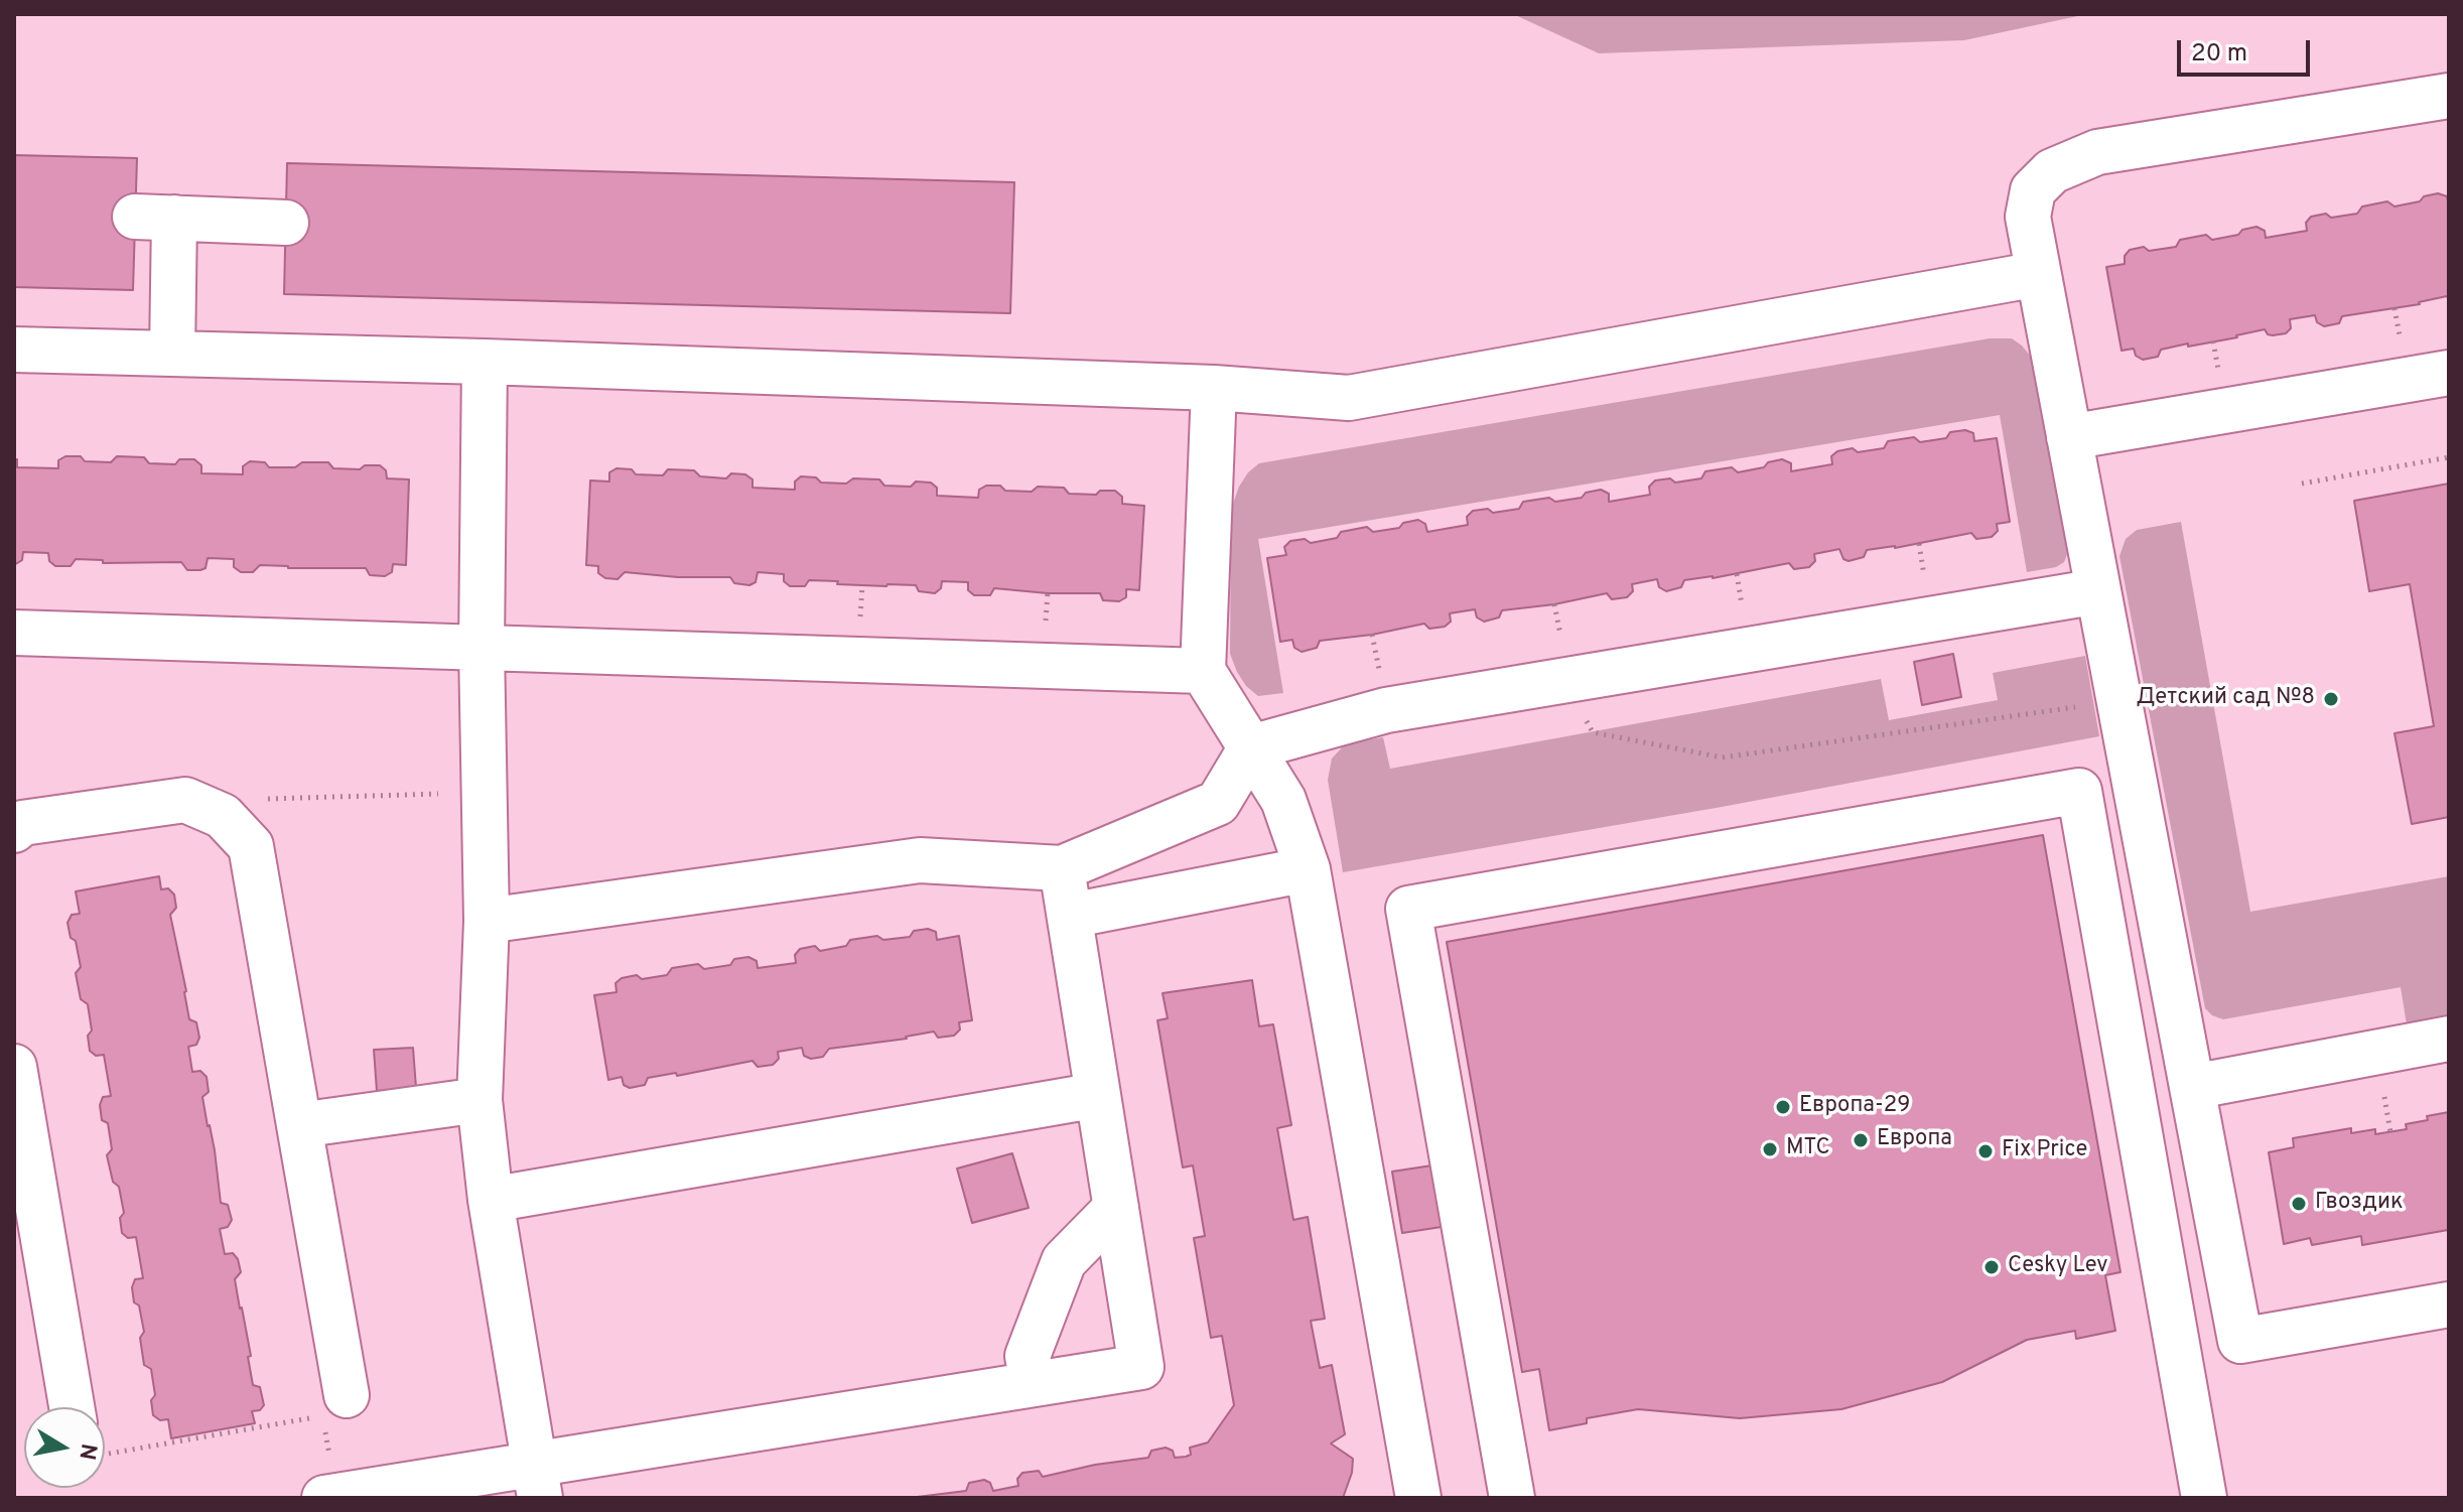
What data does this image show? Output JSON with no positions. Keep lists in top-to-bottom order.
{
  "places": [
    "Детский сад №8",
    "Европа-29",
    "Европа",
    "МТС",
    "Fix Price",
    "Гвоздик",
    "Cesky Lev"
  ],
  "scale_bar": "20 m",
  "north": "right"
}
